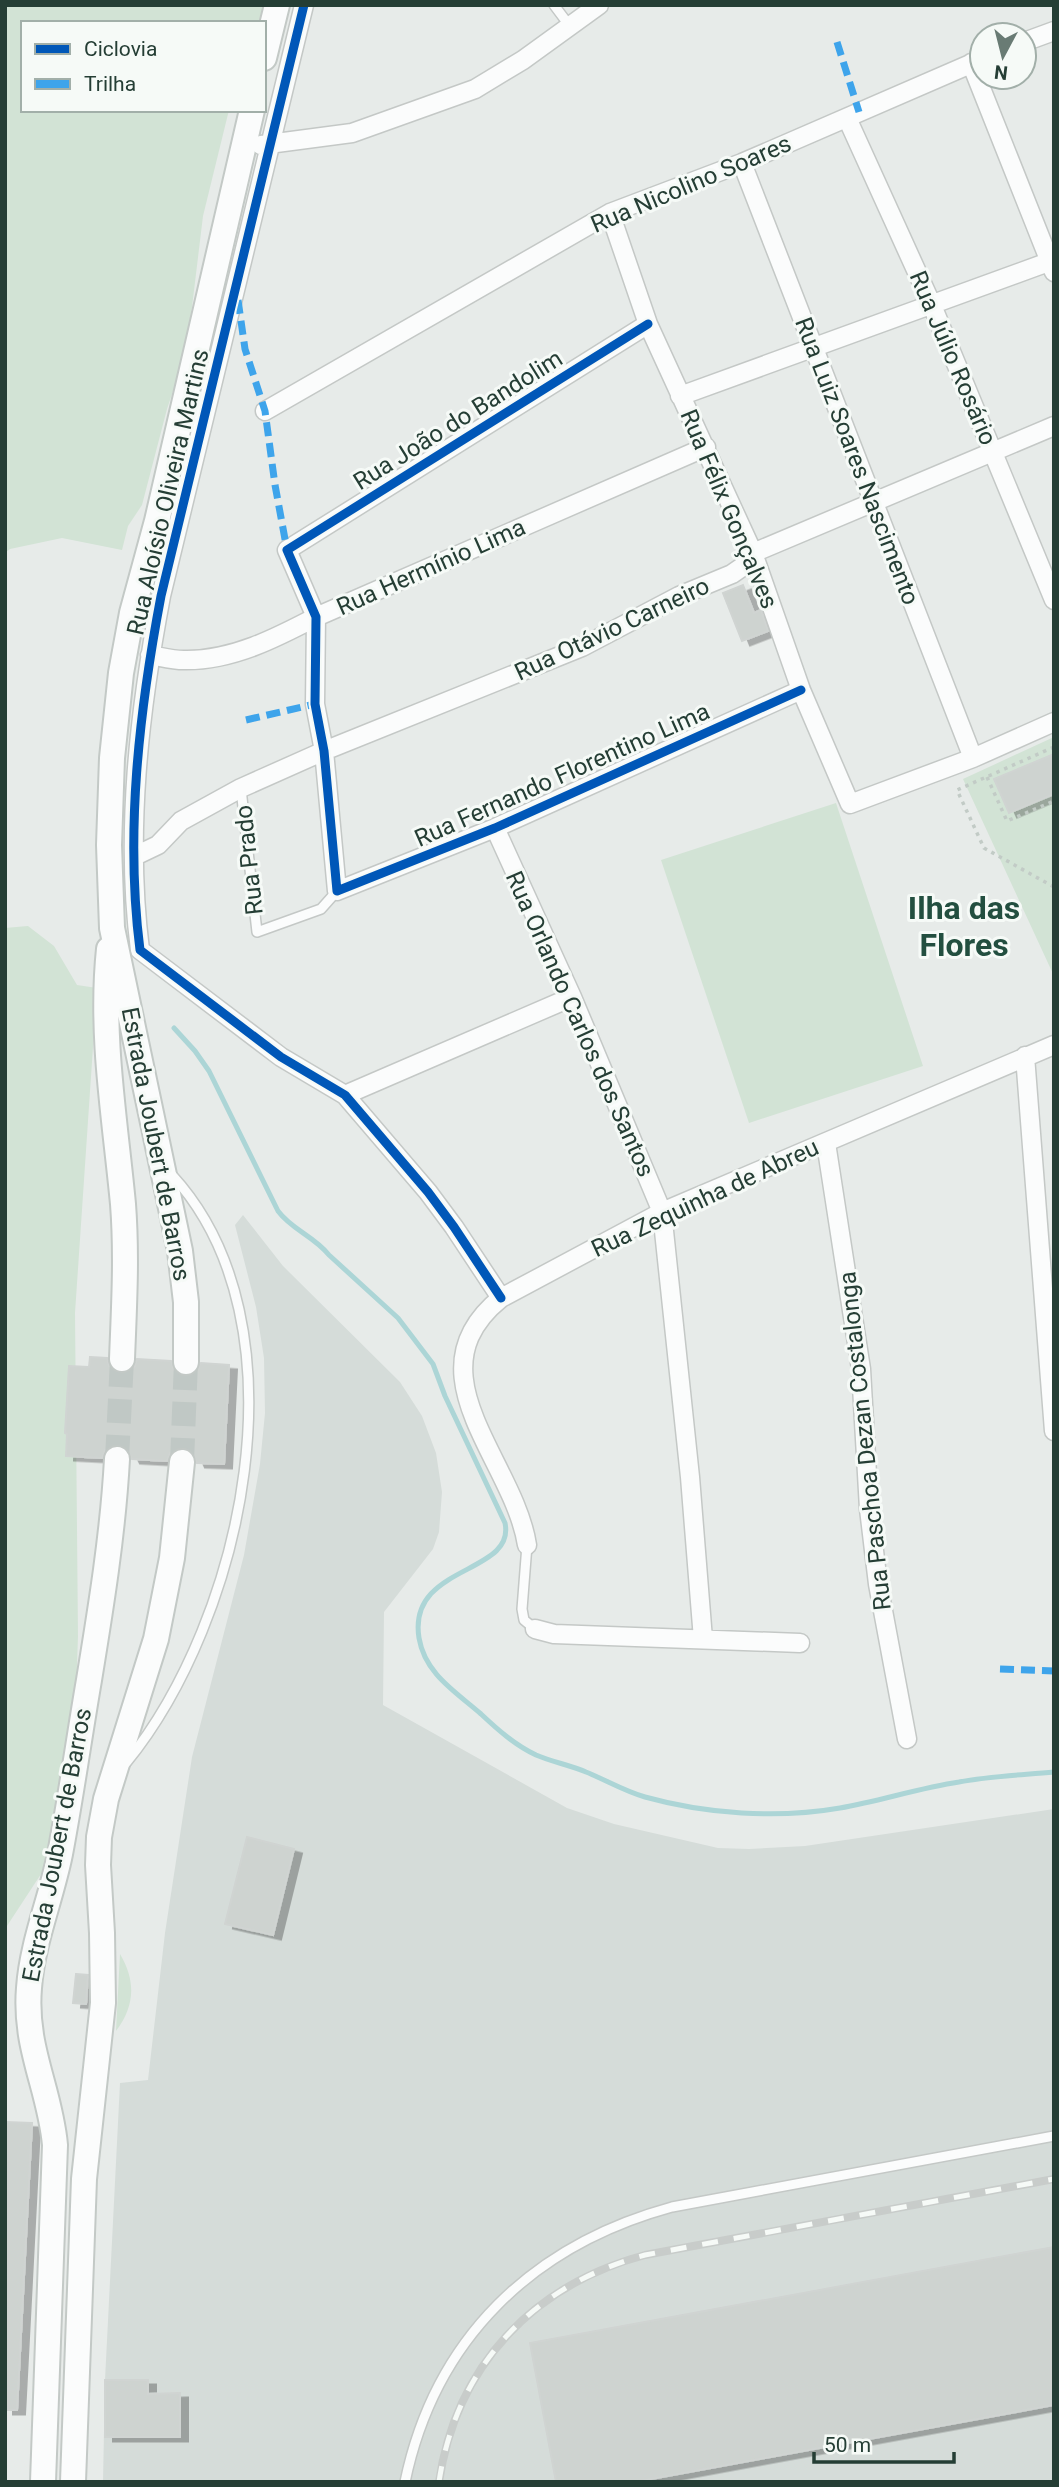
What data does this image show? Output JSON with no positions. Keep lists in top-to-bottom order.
{
  "streets": {
    "main road": ["Estrada Joubert de Barros"],
    "street": [
      "Rua Nicolino Soares",
      "Rua Júlio Rosário",
      "Rua João do Bandolim",
      "Rua Luiz Soares Nascimento",
      "Rua Aloísio Oliveira Martins",
      "Rua Félix Gonçalves",
      "Rua Hermínio Lima",
      "Rua Otávio Carneiro",
      "Rua Fernando Florentino Lima",
      "Rua Orlando Carlos dos Santos",
      "Rua Zequinha de Abreu",
      "Rua Paschoa Dezan Costalonga"
    ],
    "lane": ["Rua Prado"]
  },
  "crossings": [
    ["Rua Nicolino Soares", "Rua Júlio Rosário"],
    ["Rua Nicolino Soares", "Rua Luiz Soares Nascimento"],
    ["Rua Nicolino Soares", "Rua Félix Gonçalves"],
    ["Rua Júlio Rosário", "Rua Otávio Carneiro"],
    ["Rua João do Bandolim", "Rua Félix Gonçalves"],
    ["Rua João do Bandolim", "Rua Hermínio Lima"],
    ["Rua Luiz Soares Nascimento", "Rua Félix Gonçalves"],
    ["Rua Luiz Soares Nascimento", "Rua Otávio Carneiro"],
    ["Rua Aloísio Oliveira Martins", "Rua Hermínio Lima"],
    ["Rua Aloísio Oliveira Martins", "Rua Otávio Carneiro"],
    ["Rua Aloísio Oliveira Martins", "Rua Zequinha de Abreu"],
    ["Rua Félix Gonçalves", "Rua Hermínio Lima"],
    ["Rua Félix Gonçalves", "Rua Otávio Carneiro"],
    ["Rua Félix Gonçalves", "Rua Fernando Florentino Lima"],
    ["Rua Otávio Carneiro", "Rua Prado"],
    ["Rua Fernando Florentino Lima", "Rua Prado"],
    ["Rua Fernando Florentino Lima", "Rua Orlando Carlos dos Santos"],
    ["Rua Orlando Carlos dos Santos", "Rua Zequinha de Abreu"],
    ["Rua Zequinha de Abreu", "Rua Paschoa Dezan Costalonga"]
  ],
  "districts": ["Ilha das Flores"],
  "legend": ["Ciclovia", "Trilha"],
  "scale_bar": "50 m",
  "north": "bottom"
}
